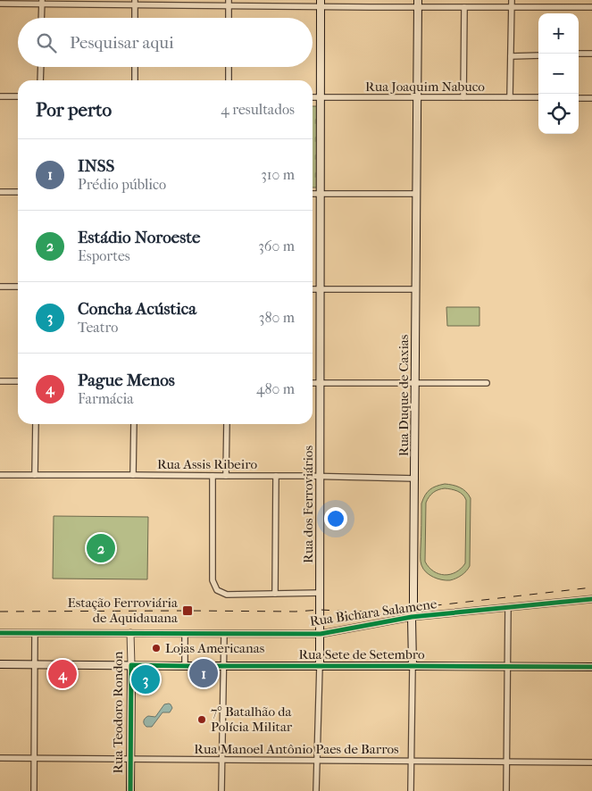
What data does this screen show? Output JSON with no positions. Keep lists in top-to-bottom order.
{
  "streets": {
    "main road": [
      "Rua Duque de Caxias",
      "Rua dos Ferroviários",
      "Rua Bichara Salamene",
      "Rua Sete de Setembro",
      "Rua Teodoro Rondon"
    ],
    "street": ["Rua Joaquim Nabuco", "Rua Assis Ribeiro", "Rua Manoel Antônio Paes de Barros"]
  },
  "crossings": [
    ["Rua Joaquim Nabuco", "Rua Duque de Caxias"],
    ["Rua Joaquim Nabuco", "Rua dos Ferroviários"],
    ["Rua Duque de Caxias", "Rua Assis Ribeiro"],
    ["Rua Duque de Caxias", "Rua Bichara Salamene"],
    ["Rua Duque de Caxias", "Rua Sete de Setembro"],
    ["Rua Duque de Caxias", "Rua Manoel Antônio Paes de Barros"],
    ["Rua Assis Ribeiro", "Rua dos Ferroviários"],
    ["Rua dos Ferroviários", "Rua Bichara Salamene"],
    ["Rua Bichara Salamene", "Rua Sete de Setembro"],
    ["Rua Bichara Salamene", "Rua Teodoro Rondon"],
    ["Rua Sete de Setembro", "Rua Teodoro Rondon"],
    ["Rua Teodoro Rondon", "Rua Manoel Antônio Paes de Barros"]
  ],
  "places": {
    "transit": ["Estação Ferroviária de Aquidauana"],
    "other": ["Lojas Americanas", "7° Batalhão da Polícia Militar"]
  },
  "page": {
    "map_buttons": ["+", "−"],
    "search": "Pesquisar aqui",
    "heading": ["Por perto", "4 resultados"],
    "list": [
      {
        "mark": "1",
        "name": "INSS",
        "note": "Prédio público",
        "value": "310 m"
      },
      {
        "mark": "2",
        "name": "Estádio Noroeste",
        "note": "Esportes",
        "value": "360 m"
      },
      {
        "mark": "3",
        "name": "Concha Acústica",
        "note": "Teatro",
        "value": "380 m"
      },
      {
        "mark": "4",
        "name": "Pague Menos",
        "note": "Farmácia",
        "value": "480 m"
      }
    ],
    "pins": [
      "2",
      "1",
      "4",
      "3"
    ]
  }
}
